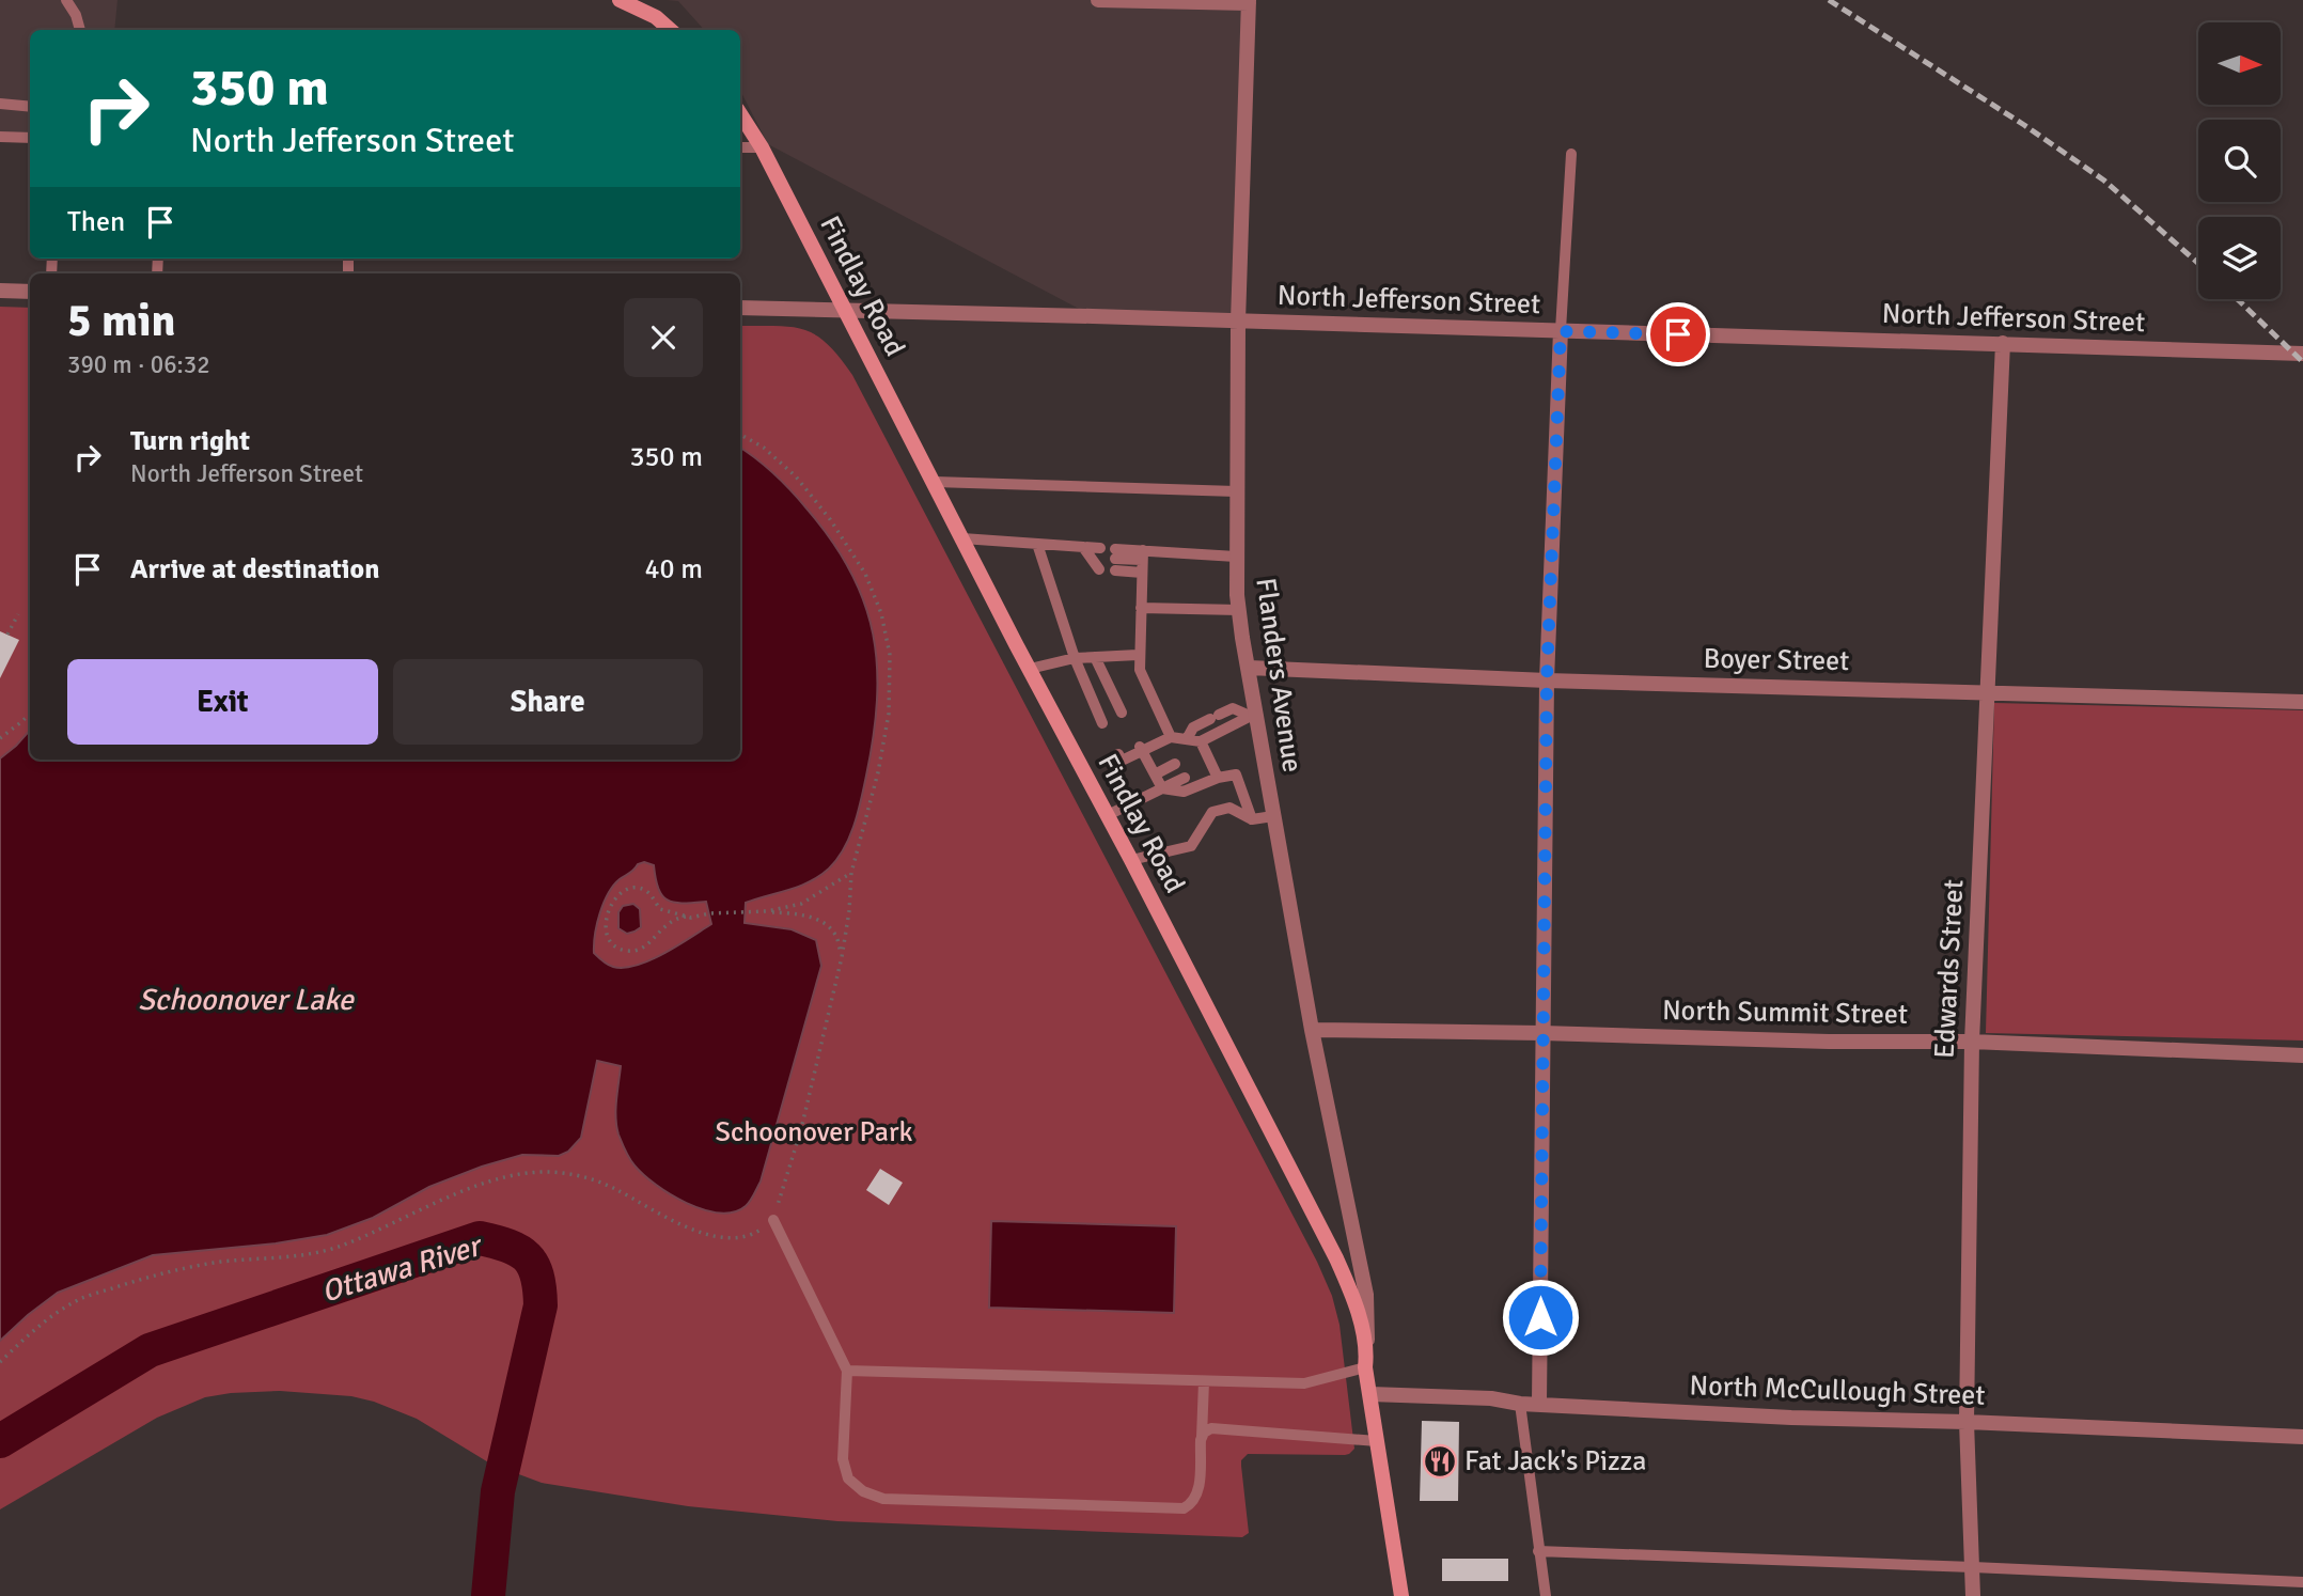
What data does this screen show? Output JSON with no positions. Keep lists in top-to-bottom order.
{
  "streets": {
    "main road": ["Findlay Road"],
    "street": [
      "North Jefferson Street",
      "Boyer Street",
      "Flanders Avenue",
      "Edwards Street",
      "North Summit Street",
      "North McCullough Street"
    ]
  },
  "crossings": [
    ["Findlay Road", "North Jefferson Street"],
    ["Findlay Road", "Flanders Avenue"],
    ["Findlay Road", "North McCullough Street"],
    ["North Jefferson Street", "Flanders Avenue"],
    ["North Jefferson Street", "Edwards Street"],
    ["Boyer Street", "Flanders Avenue"],
    ["Boyer Street", "Edwards Street"],
    ["Flanders Avenue", "North Summit Street"],
    ["Edwards Street", "North Summit Street"],
    ["Edwards Street", "North McCullough Street"]
  ],
  "water": ["Schoonover Lake", "Ottawa River"],
  "parks": ["Schoonover Park"],
  "places": {
    "restaurant": ["Fat Jack's Pizza"]
  },
  "north": "right",
  "page": {
    "turn": ["350 m", "North Jefferson Street"],
    "then": "Then",
    "heading": ["5 min", "390 m · 06:32"],
    "list": [
      {
        "name": "Turn right",
        "note": "North Jefferson Street",
        "value": "350 m"
      },
      {
        "name": "Arrive at destination",
        "value": "40 m"
      }
    ],
    "buttons": ["Exit", "Share"]
  }
}
